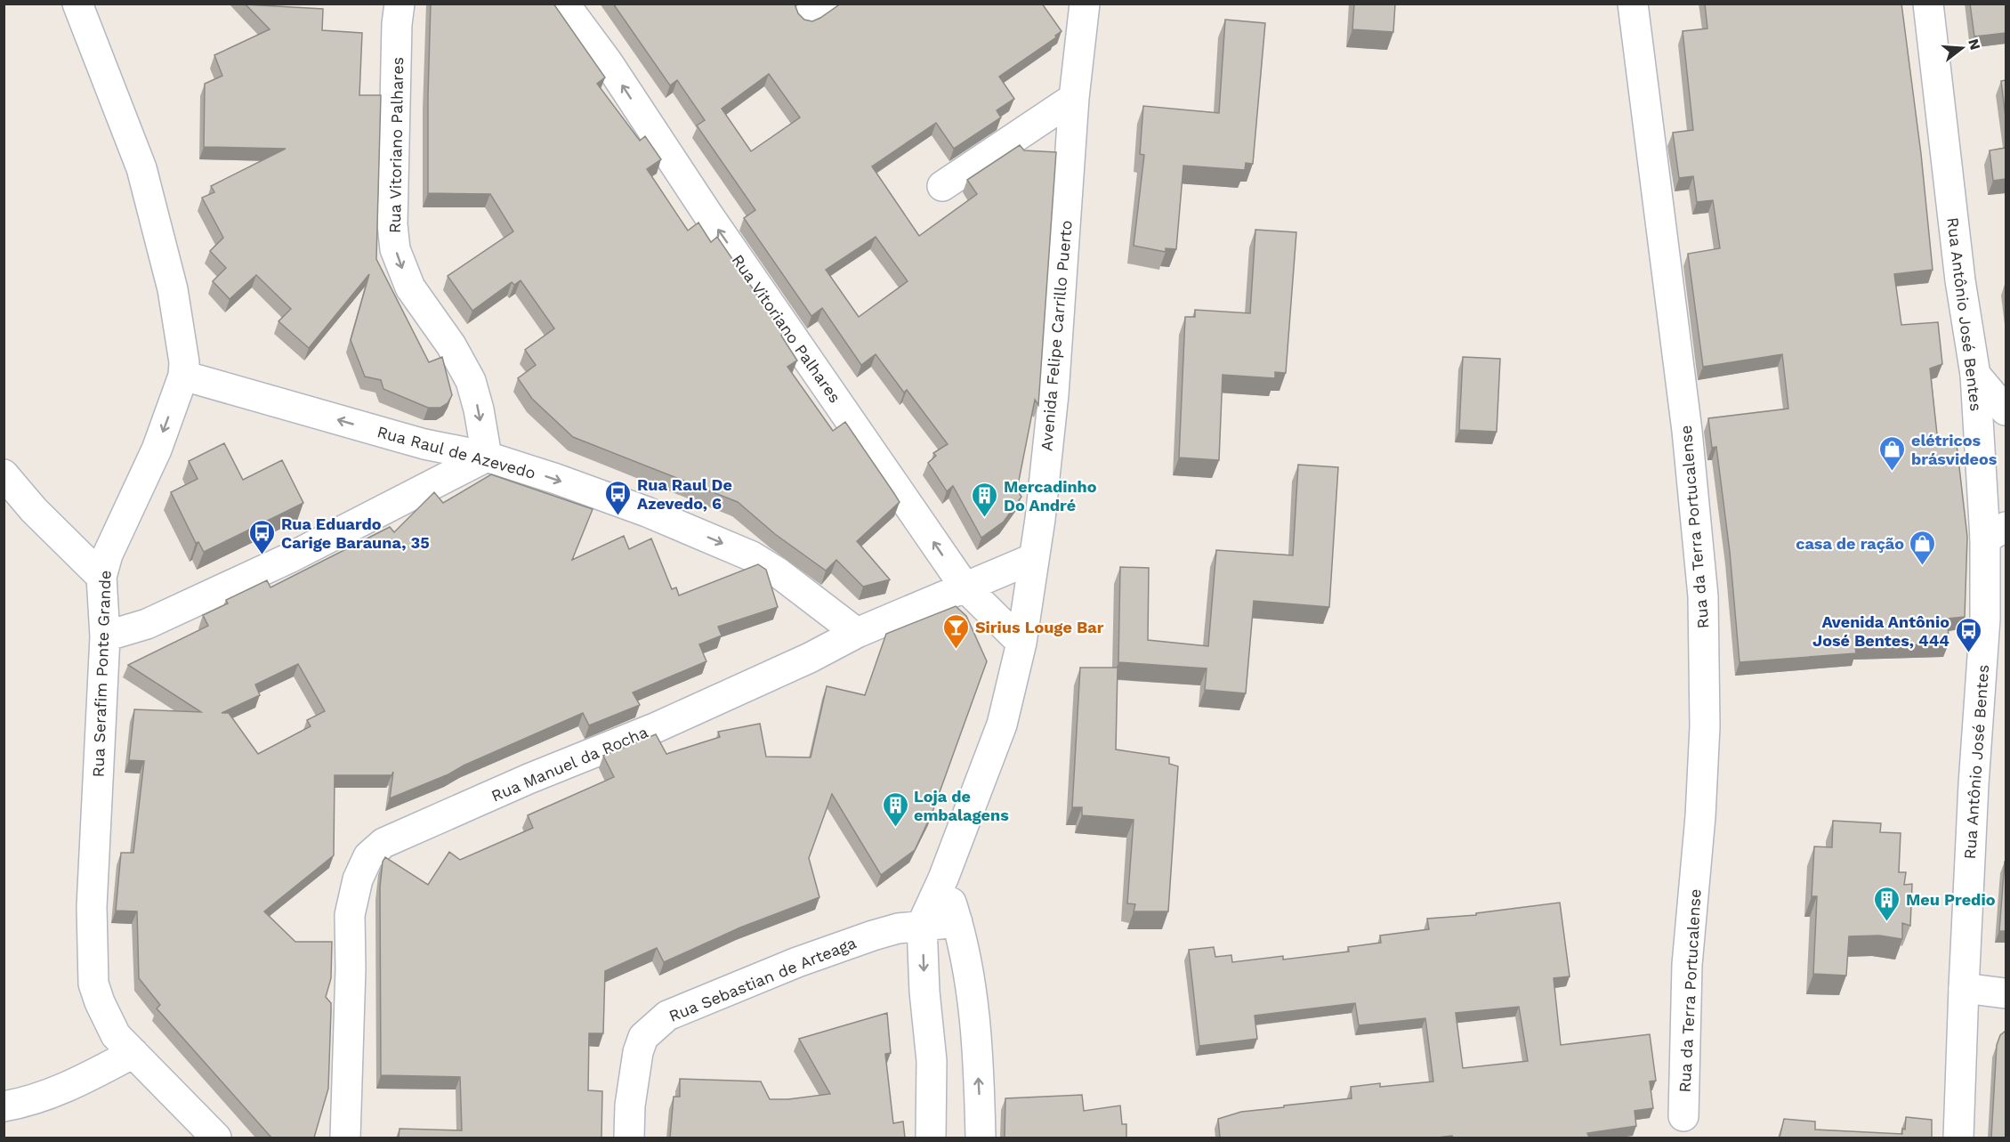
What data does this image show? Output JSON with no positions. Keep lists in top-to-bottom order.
{
  "streets": {
    "street": [
      "Rua Vitoriano Palhares",
      "Rua Antônio José Bentes",
      "Avenida Felipe Carrillo Puerto",
      "Rua Raul de Azevedo",
      "Rua da Terra Portucalense",
      "Rua Serafim Ponte Grande",
      "Rua Manuel da Rocha",
      "Rua Sebastian de Arteaga"
    ]
  },
  "crossings": [
    ["Rua Vitoriano Palhares", "Avenida Felipe Carrillo Puerto"],
    ["Rua Vitoriano Palhares", "Rua Raul de Azevedo"],
    ["Rua Vitoriano Palhares", "Rua Manuel da Rocha"],
    ["Avenida Felipe Carrillo Puerto", "Rua Manuel da Rocha"],
    ["Avenida Felipe Carrillo Puerto", "Rua Sebastian de Arteaga"],
    ["Rua Raul de Azevedo", "Rua Serafim Ponte Grande"],
    ["Rua Raul de Azevedo", "Rua Manuel da Rocha"]
  ],
  "places": {
    "shop": ["elétricos brásvideos", "casa de ração"],
    "bus stop": ["Rua Raul De Azevedo, 6", "Rua Eduardo Carige Barauna, 35", "Avenida Antônio José Bentes, 444"],
    "building": ["Mercadinho Do André", "Loja de embalagens", "Meu Predio"],
    "bar": ["Sirius Louge Bar"]
  },
  "north": "right"
}
